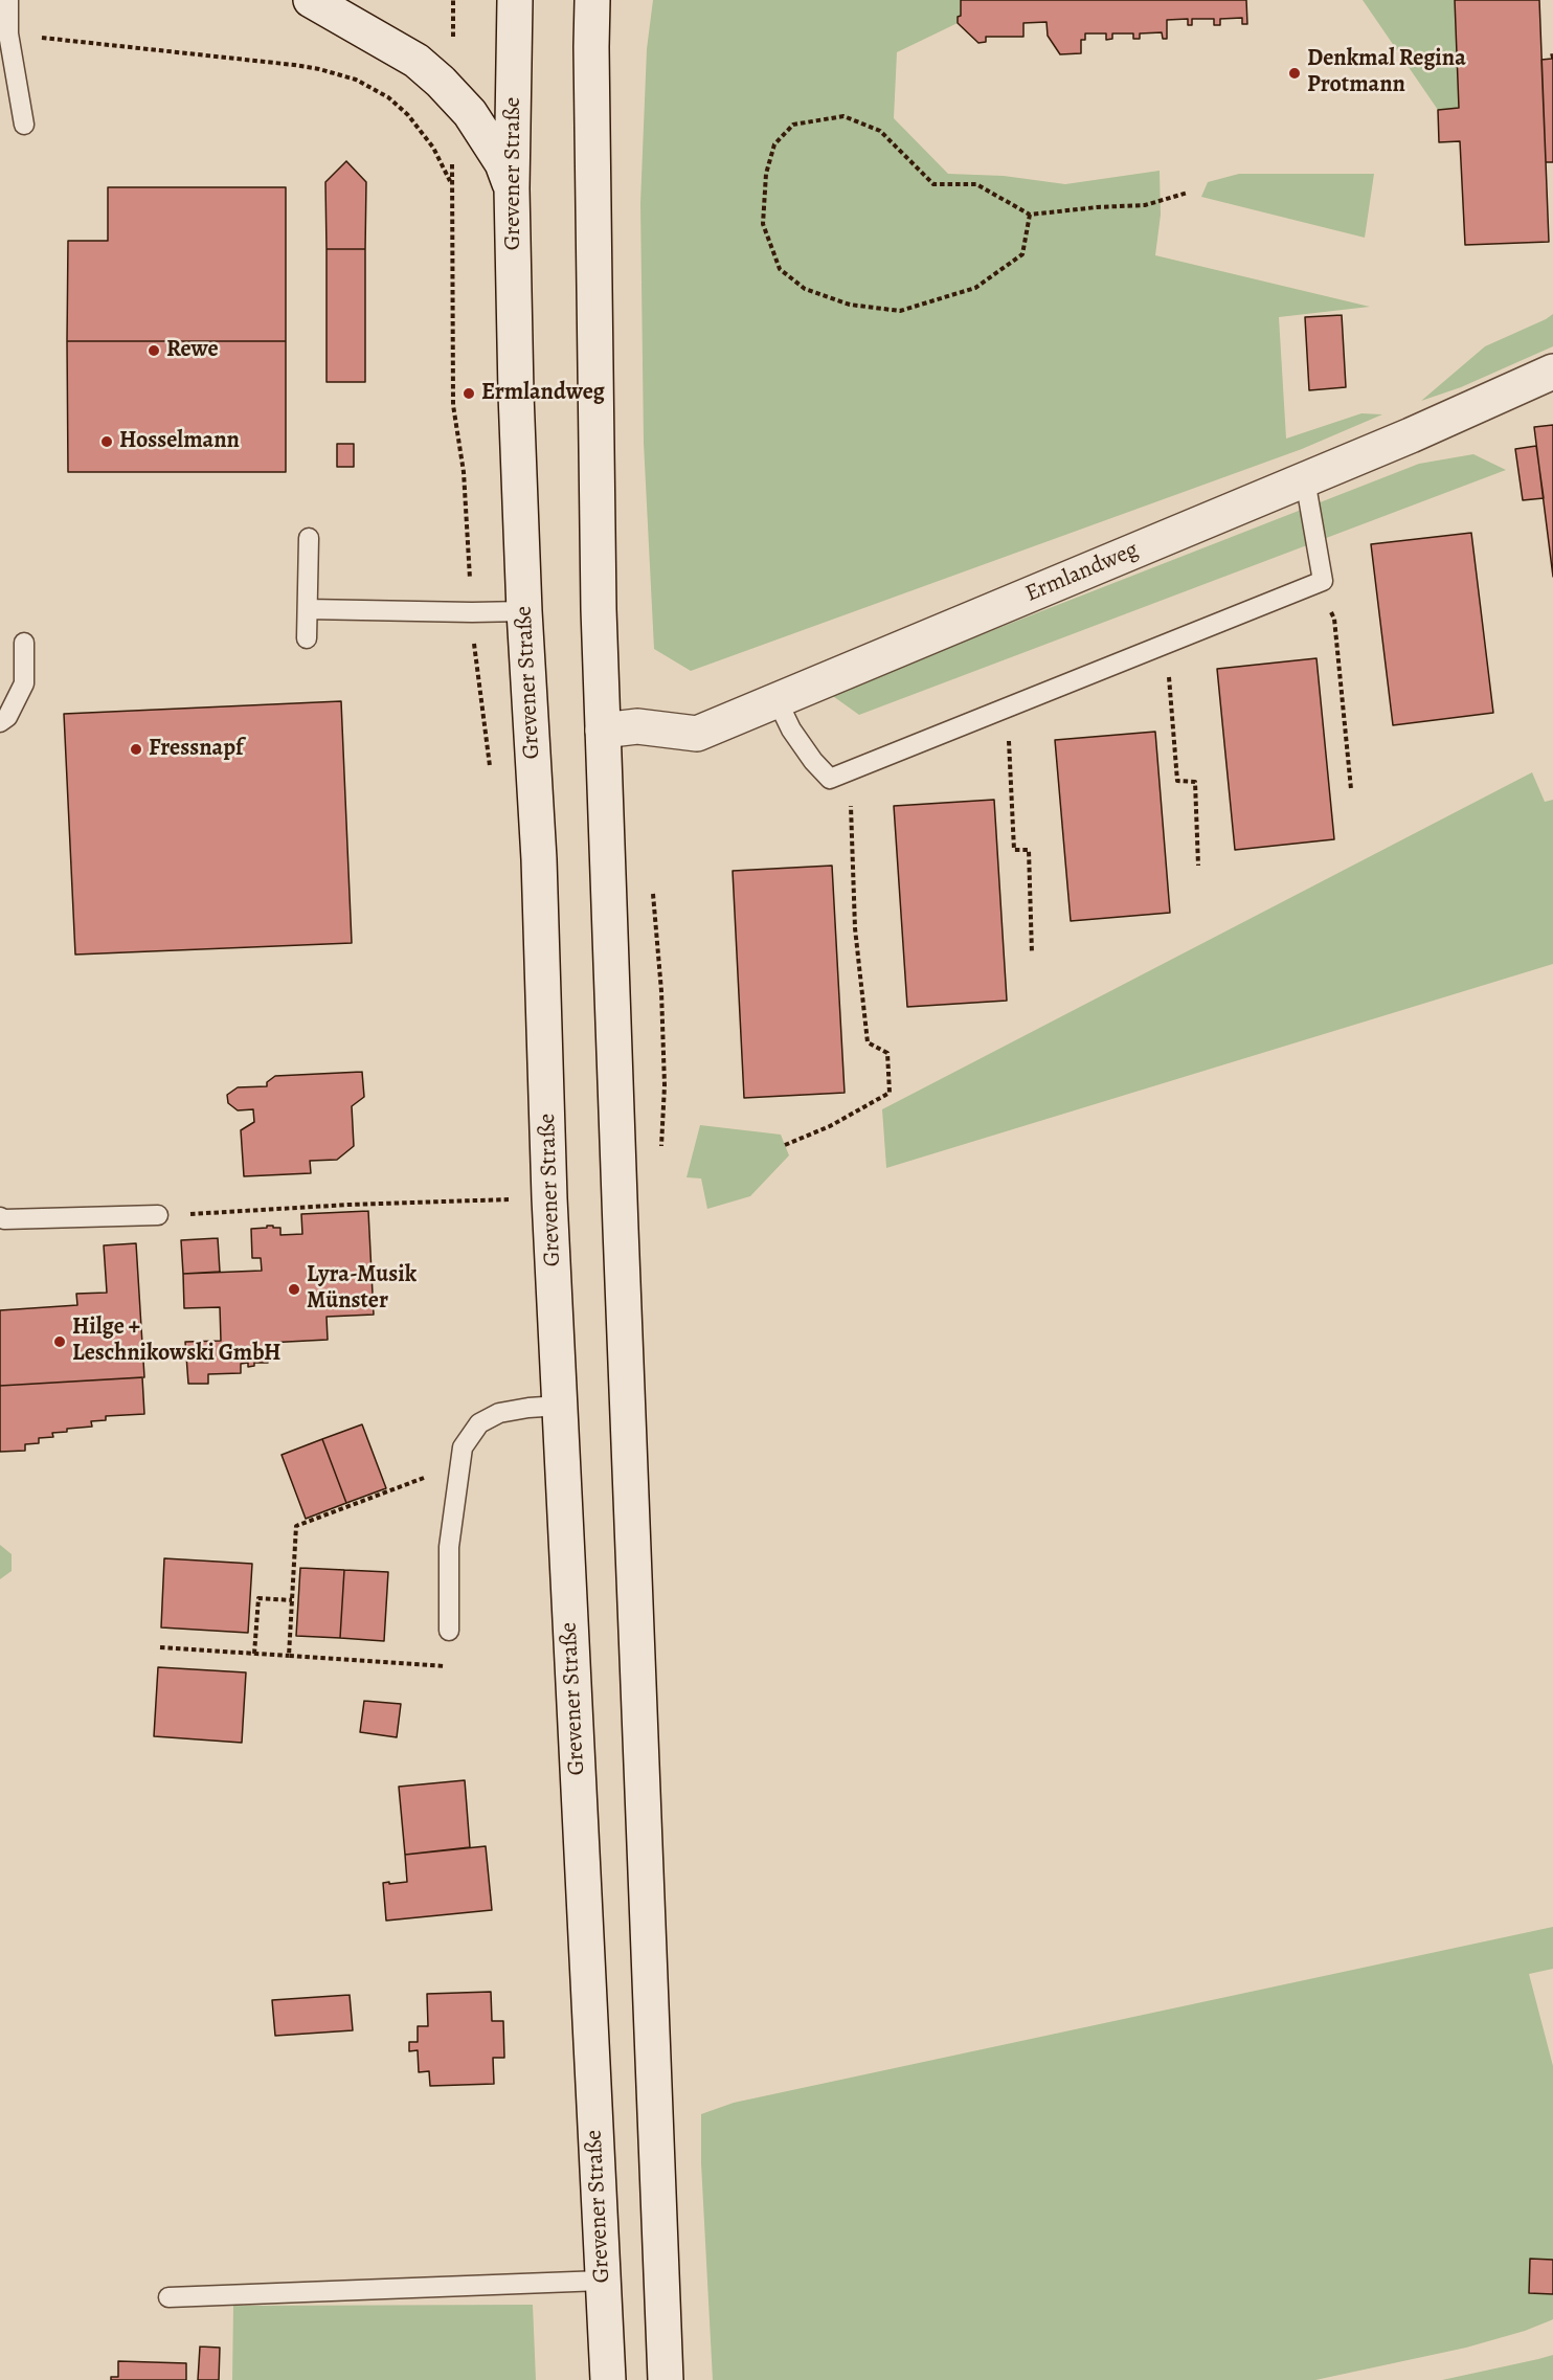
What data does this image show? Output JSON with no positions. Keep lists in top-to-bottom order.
{
  "streets": {
    "main road": ["Grevener Straße", "Ermlandweg"]
  },
  "places": [
    "Denkmal Regina Protmann",
    "Rewe",
    "Ermlandweg",
    "Hosselmann",
    "Fressnapf",
    "Lyra-Musik Münster",
    "Hilge + Leschnikowski GmbH"
  ]
}
